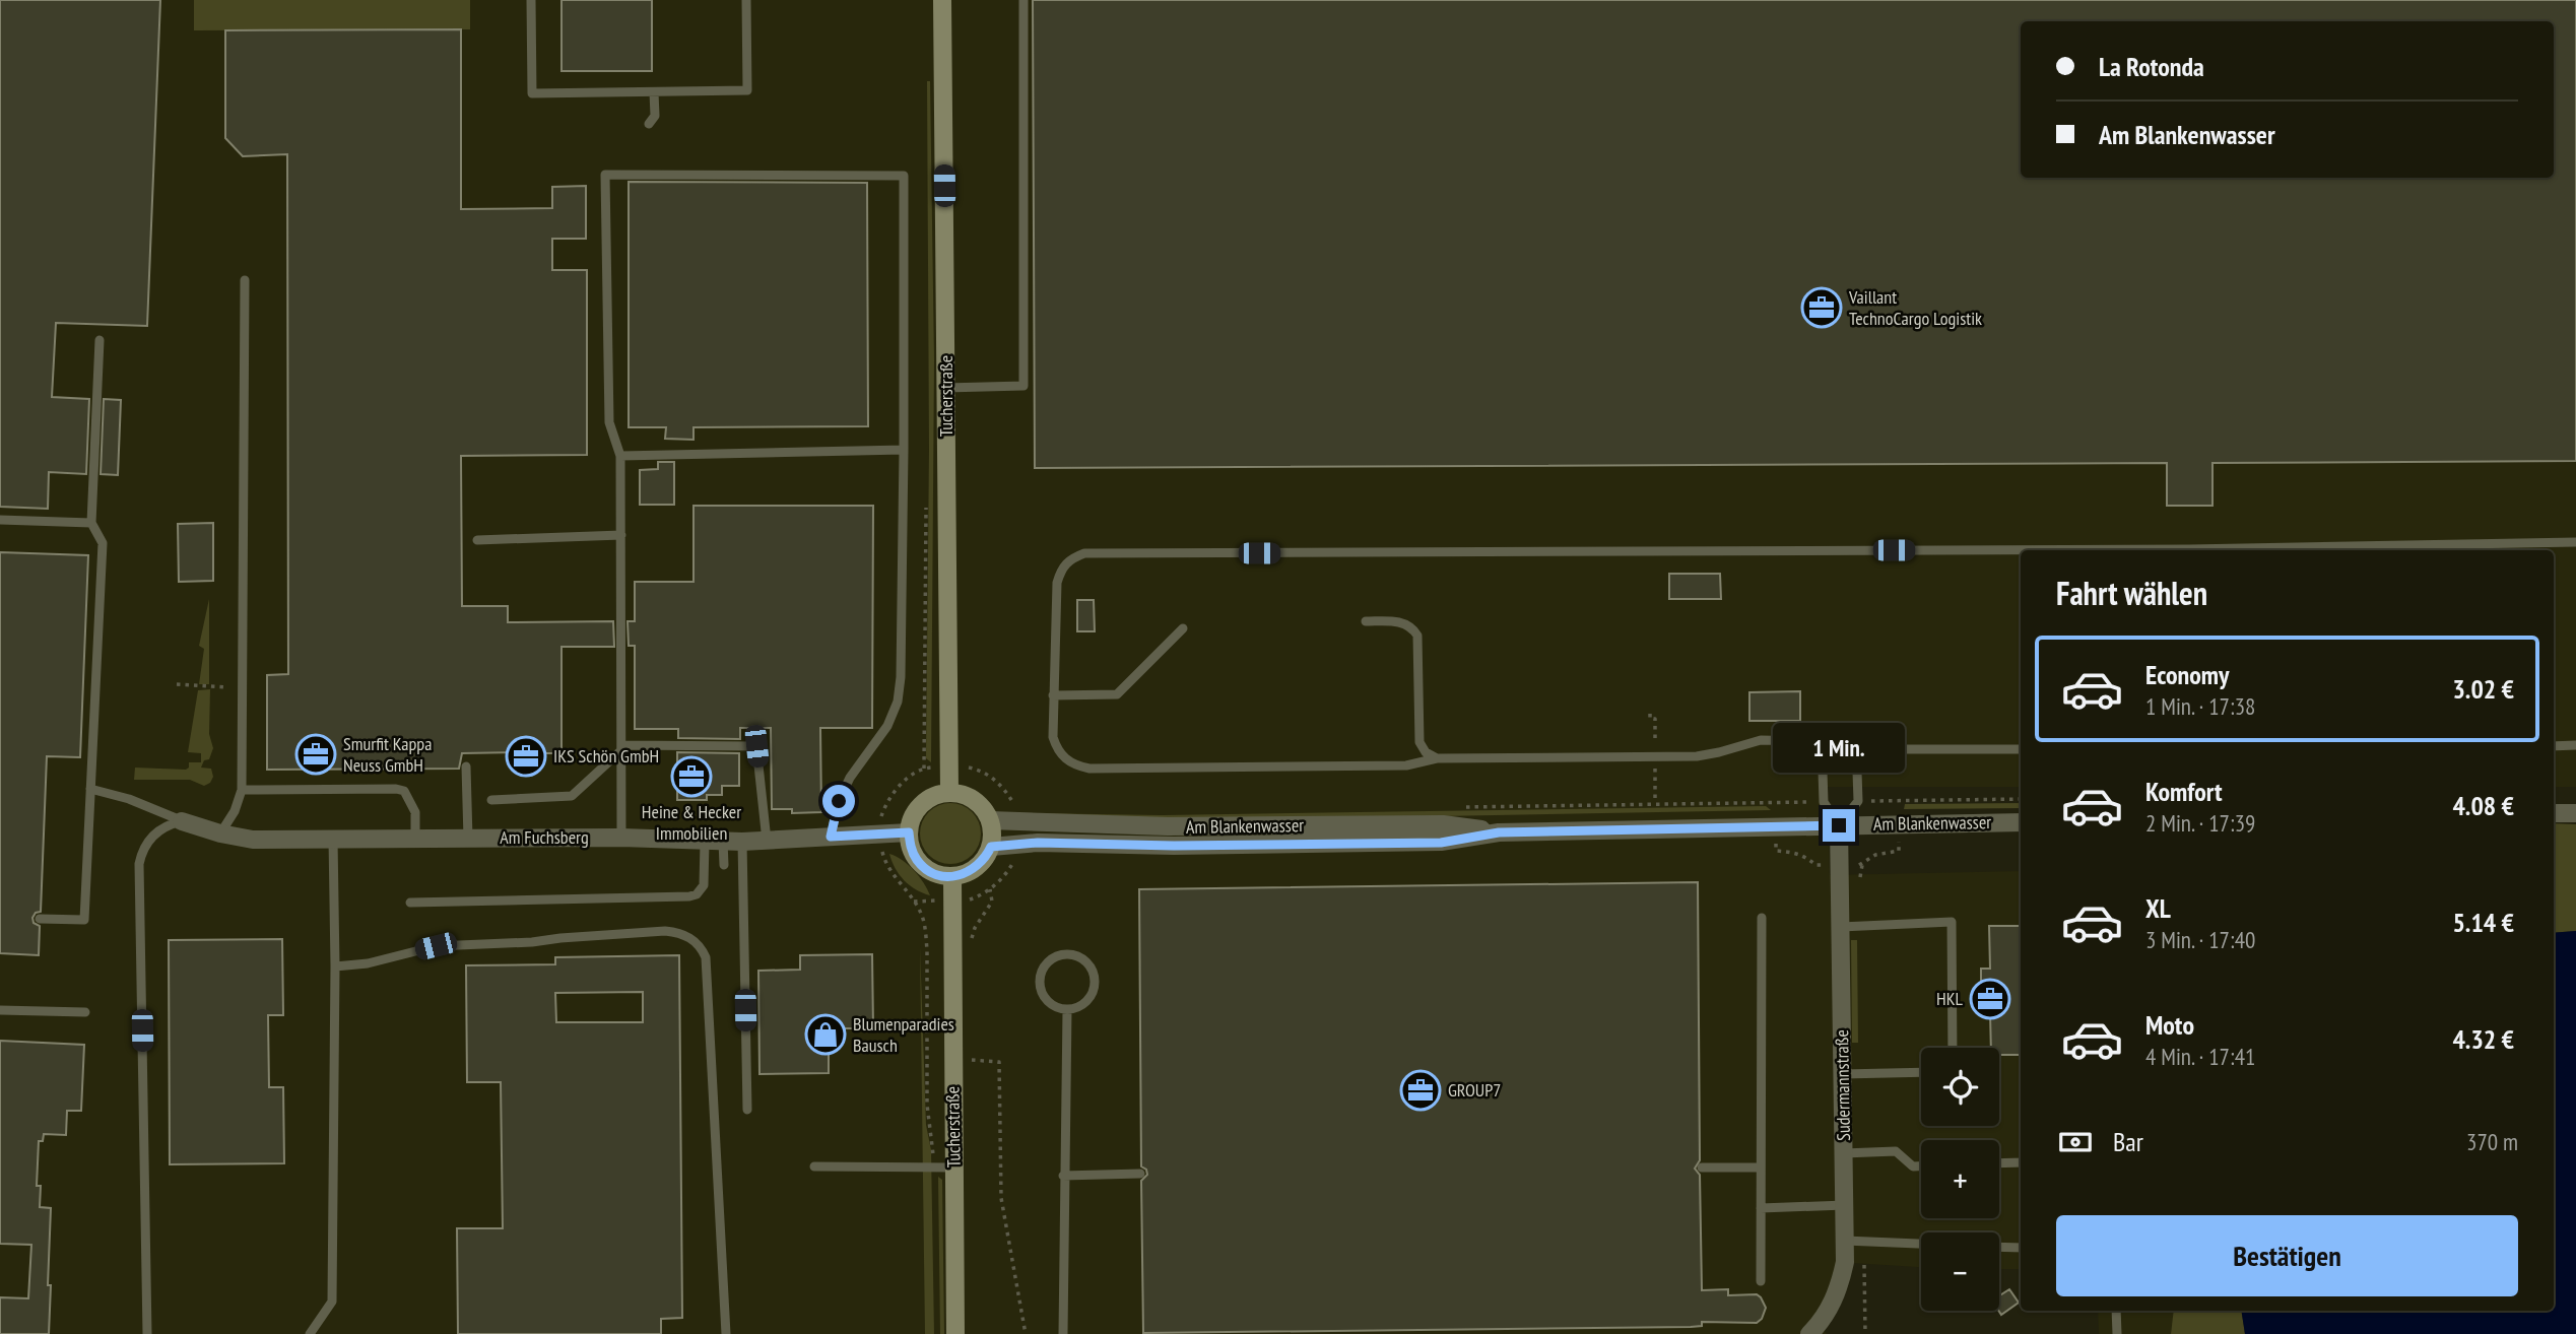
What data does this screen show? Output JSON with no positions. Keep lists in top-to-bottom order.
{
  "streets": {
    "main road": ["Tucherstraße"],
    "street": ["Am Blankenwasser", "Am Fuchsberg", "Sudermannstraße"]
  },
  "crossings": [
    ["Tucherstraße", "Am Blankenwasser"],
    ["Tucherstraße", "Am Fuchsberg"],
    ["Am Blankenwasser", "Am Fuchsberg"],
    ["Am Blankenwasser", "Sudermannstraße"]
  ],
  "places": {
    "office": [
      "Vaillant TechnoCargo Logistik",
      "Smurfit Kappa Neuss GmbH",
      "IKS Schön GmbH",
      "Heine & Hecker Immobilien",
      "HKL",
      "GROUP7"
    ],
    "shop": ["Blumenparadies Bausch"]
  },
  "page": {
    "banner": ["La Rotonda", "Am Blankenwasser"],
    "heading": "Fahrt wählen",
    "list": [
      {
        "name": "Economy",
        "note": "1 Min. · 17:38",
        "value": "3.02 €"
      },
      {
        "name": "Komfort",
        "note": "2 Min. · 17:39",
        "value": "4.08 €"
      },
      {
        "name": "XL",
        "note": "3 Min. · 17:40",
        "value": "5.14 €"
      },
      {
        "name": "Moto",
        "note": "4 Min. · 17:41",
        "value": "4.32 €"
      }
    ],
    "bubble": "1 Min.",
    "map_buttons": ["+", "−"],
    "pay": ["Bar", "370 m"],
    "buttons": "Bestätigen"
  }
}
